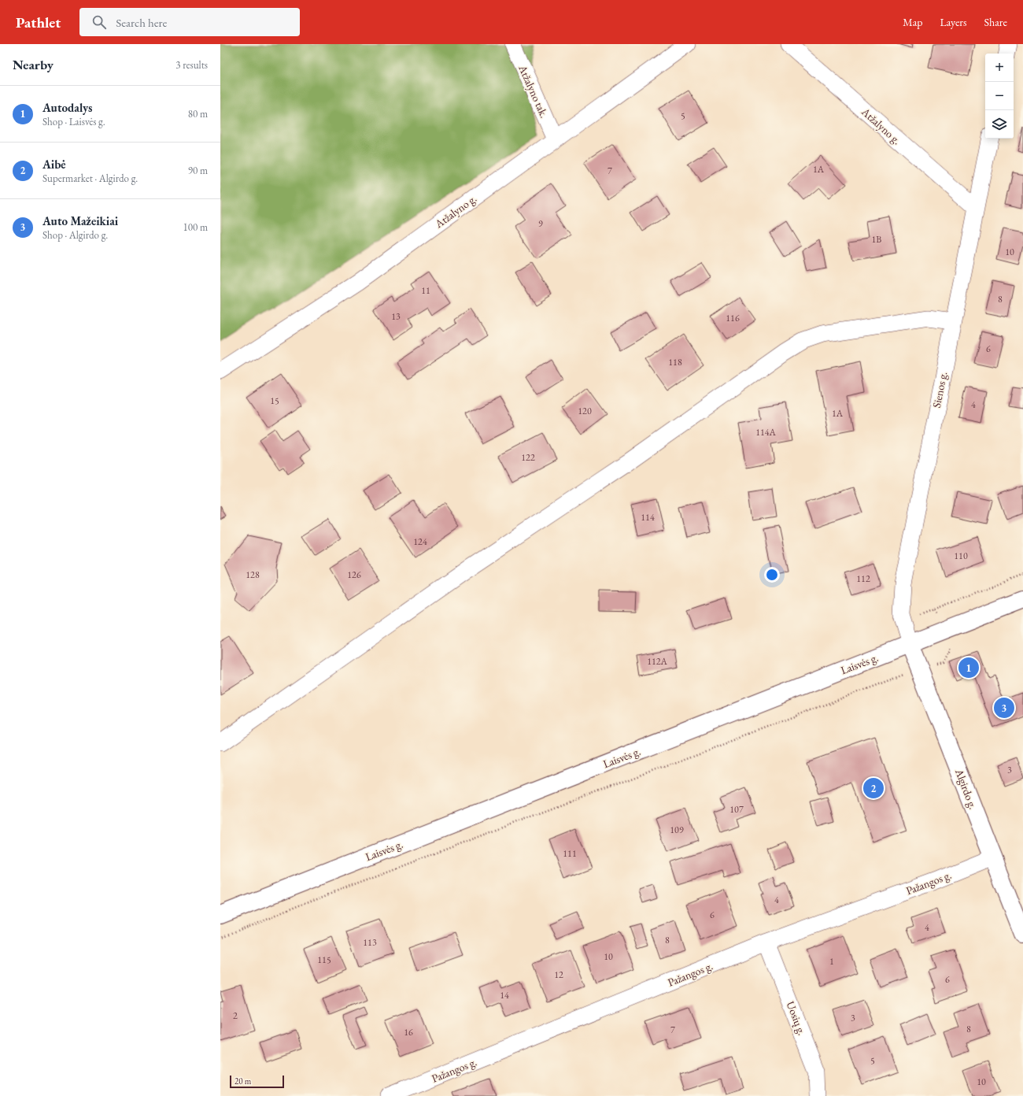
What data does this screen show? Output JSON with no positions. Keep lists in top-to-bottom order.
{
  "streets": {
    "main road": ["Laisvės g.", "Algirdo g."],
    "street": [
      "Atžalyno tak.",
      "Atžalyno g.",
      "Sienos g.",
      "Pažangos g.",
      "Uosių g."
    ]
  },
  "crossings": [
    ["Atžalyno tak.", "Atžalyno g."],
    ["Atžalyno g.", "Sienos g."],
    ["Sienos g.", "Laisvės g."],
    ["Sienos g.", "Algirdo g."],
    ["Laisvės g.", "Algirdo g."],
    ["Algirdo g.", "Pažangos g."],
    ["Pažangos g.", "Uosių g."]
  ],
  "house_numbers": [
    "5",
    "1A",
    "7",
    "9",
    "1B",
    "10",
    "11",
    "8",
    "13",
    "116",
    "6",
    "118",
    "15",
    "4",
    "120",
    "1A",
    "114A",
    "122",
    "114",
    "124",
    "110",
    "128",
    "126",
    "112",
    "112A",
    "3",
    "107",
    "109",
    "111",
    "4",
    "6",
    "4",
    "8",
    "113",
    "10",
    "115",
    "1",
    "12",
    "6",
    "14",
    "2",
    "3",
    "8",
    "7",
    "16",
    "5",
    "10"
  ],
  "scale_bar": "20 m",
  "page": {
    "header": "Pathlet",
    "search": "Search here",
    "nav": ["Map", "Layers", "Share"],
    "heading": ["Nearby", "3 results"],
    "map_buttons": ["+", "−"],
    "list": [
      {
        "mark": "1",
        "name": "Autodalys",
        "note": "Shop · Laisvės g.",
        "value": "80 m"
      },
      {
        "mark": "2",
        "name": "Aibė",
        "note": "Supermarket · Algirdo g.",
        "value": "90 m"
      },
      {
        "mark": "3",
        "name": "Auto Mažeikiai",
        "note": "Shop · Algirdo g.",
        "value": "100 m"
      }
    ],
    "pins": ["1", "3", "2"],
    "scale": "20 m"
  }
}
